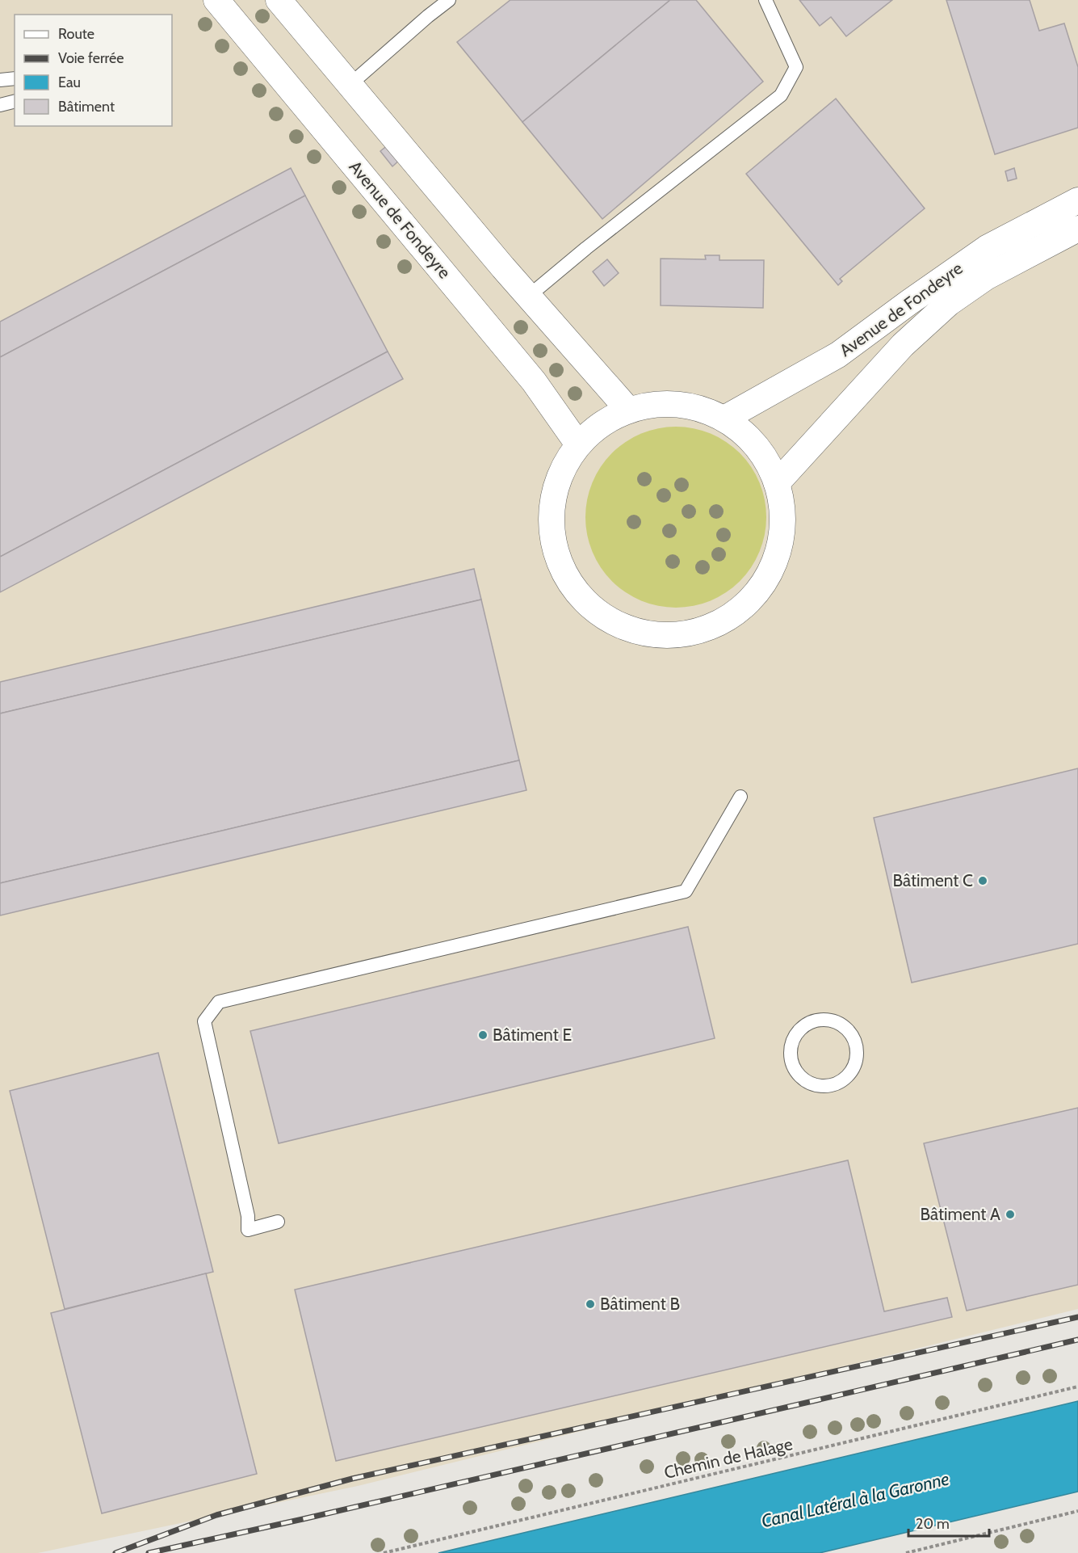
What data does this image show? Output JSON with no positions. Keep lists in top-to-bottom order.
{
  "streets": {
    "street": ["Avenue de Fondeyre"],
    "path": ["Chemin de Halage"]
  },
  "water": ["Canal Latéral à la Garonne"],
  "places": [
    "Bâtiment C",
    "Bâtiment E",
    "Bâtiment A",
    "Bâtiment B"
  ],
  "legend": [
    "Route",
    "Voie ferrée",
    "Eau",
    "Bâtiment"
  ],
  "scale_bar": "20 m"
}
